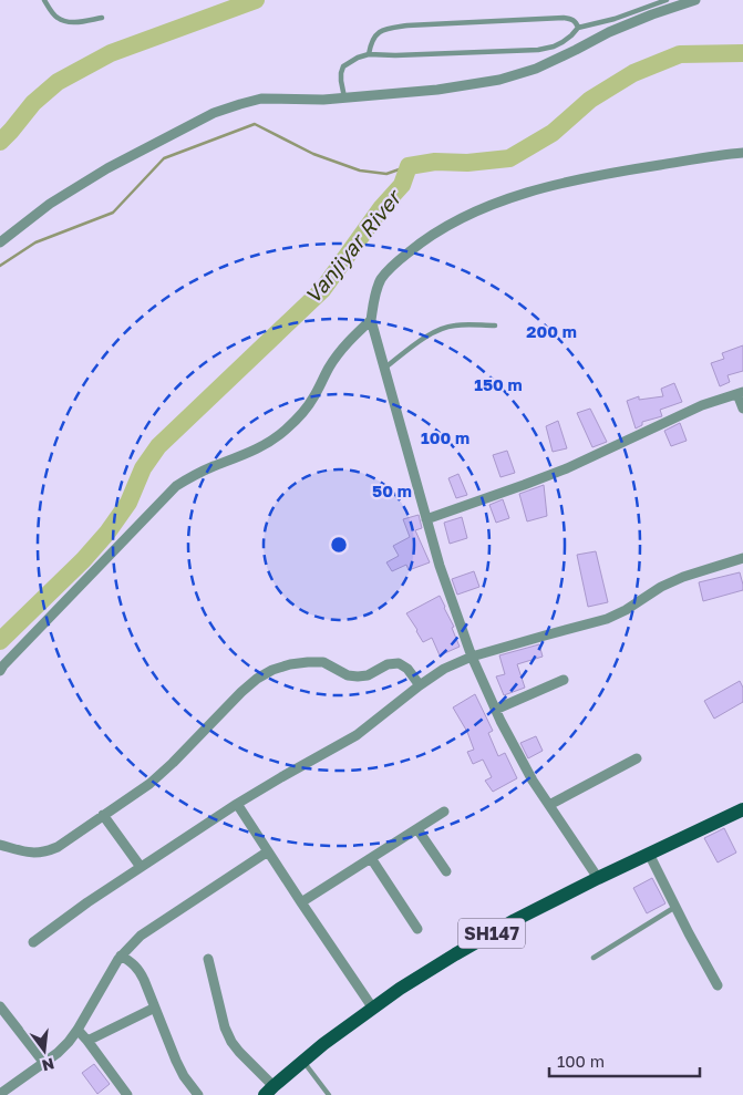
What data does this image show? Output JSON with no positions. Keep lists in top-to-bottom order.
{
  "streets": {
    "main road": ["SH147"]
  },
  "water": ["Vanjiyar River"],
  "scale_bar": "100 m",
  "north": "bottom",
  "rings": [
    "200 m",
    "150 m",
    "100 m",
    "50 m"
  ]
}
